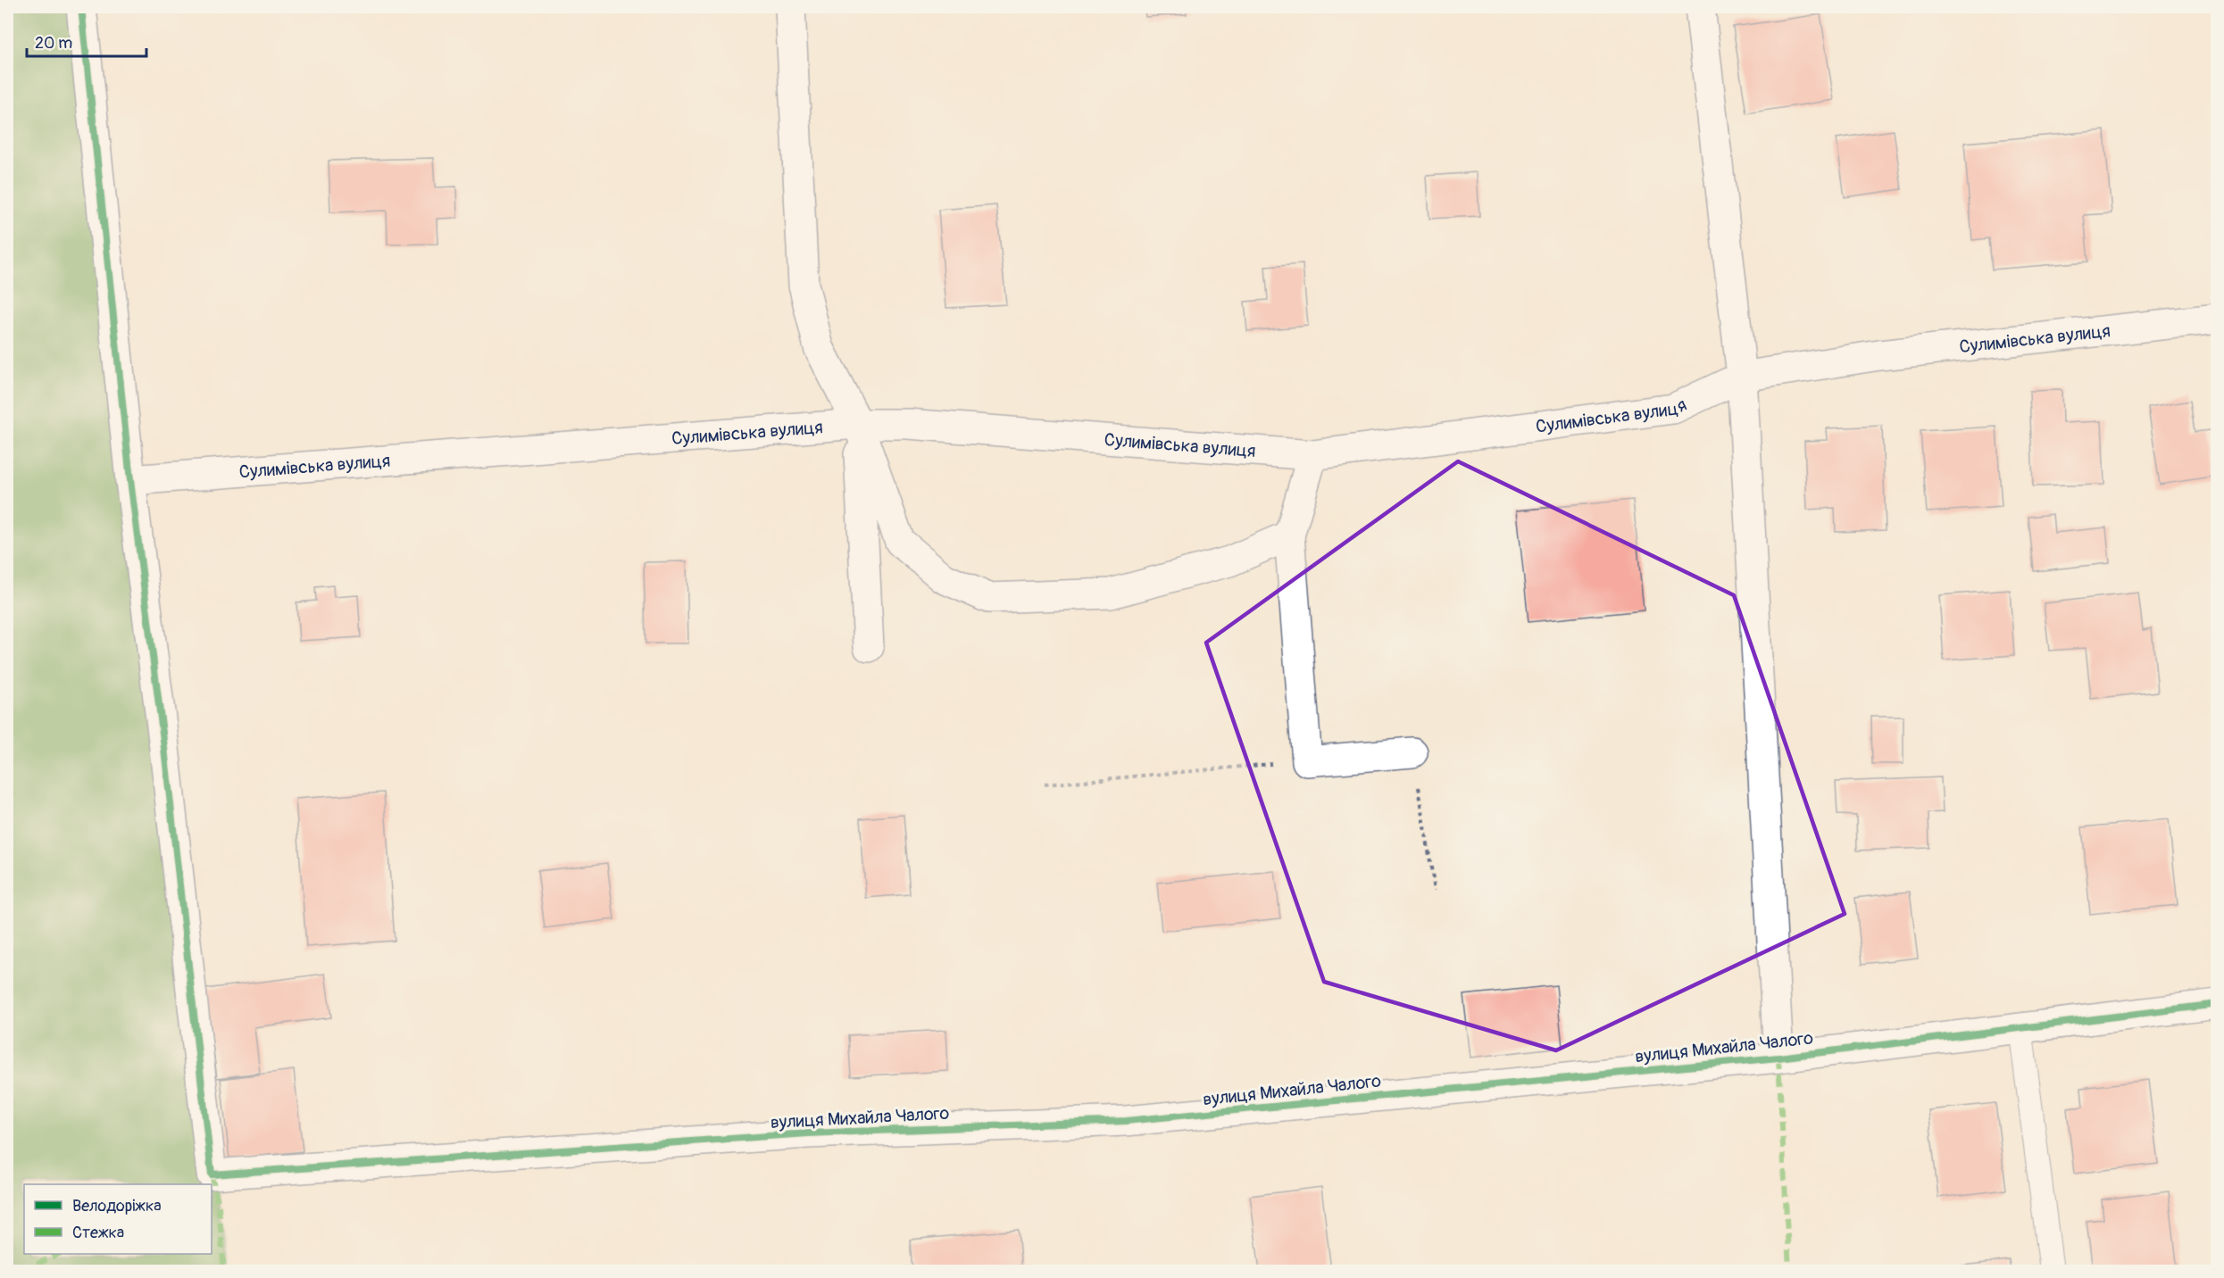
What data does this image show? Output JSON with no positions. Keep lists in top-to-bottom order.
{
  "streets": {
    "street": ["Сулимівська вулиця", "вулиця Михайла Чалого"]
  },
  "crossings": [
    ["Сулимівська вулиця", "вулиця Михайла Чалого"]
  ],
  "legend": ["Велодоріжка", "Стежка"],
  "scale_bar": "20 m"
}
